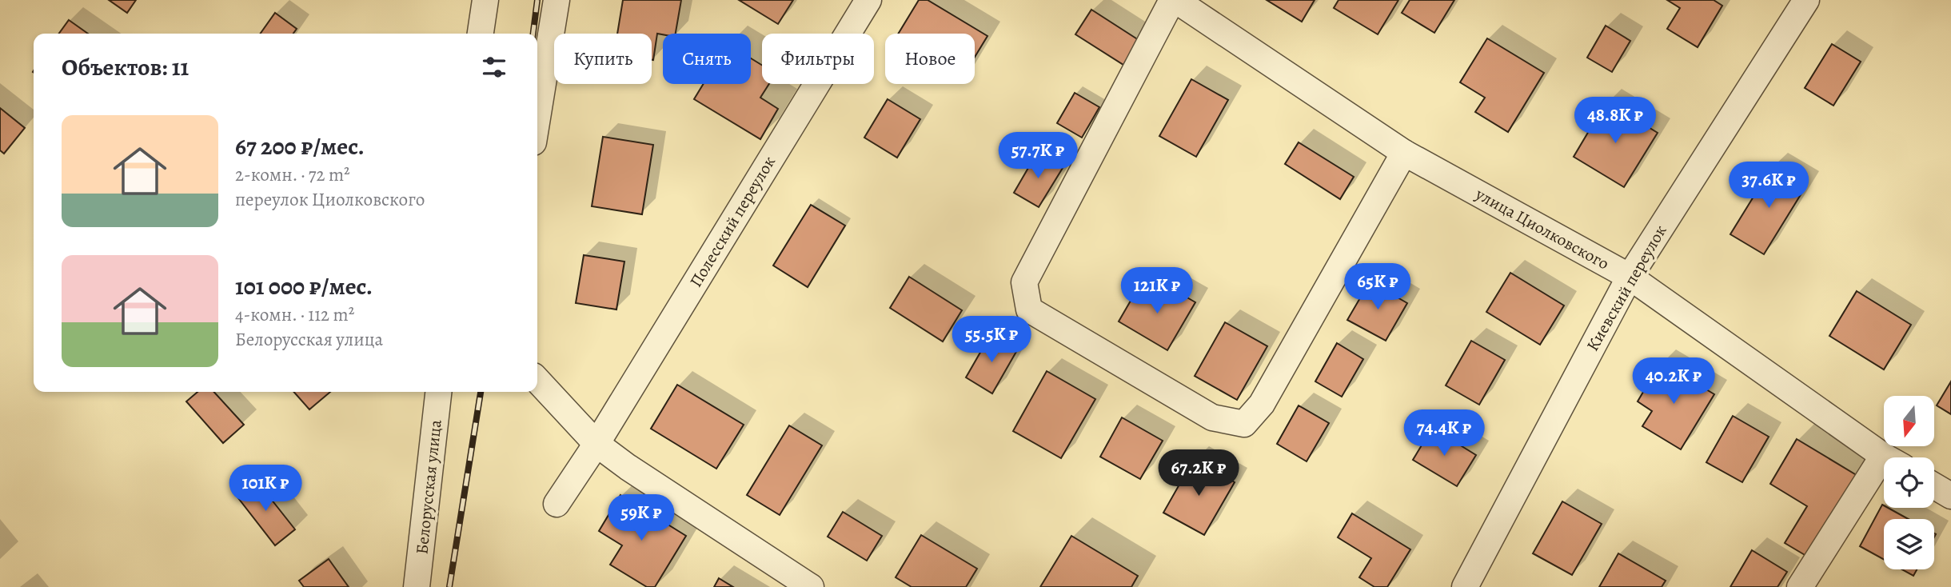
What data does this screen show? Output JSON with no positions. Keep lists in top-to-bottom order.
{
  "streets": {
    "street": [
      "Полесский переулок",
      "улица Циолковского",
      "Киевский переулок",
      "Белорусская улица"
    ]
  },
  "crossings": [
    ["улица Циолковского", "Киевский переулок"]
  ],
  "north": "bottom",
  "page": {
    "chip": [
      "Купить",
      "Снять",
      "Фильтры",
      "Новое"
    ],
    "heading": "Объектов: 11",
    "price": [
      "48.8K ₽",
      "57.7K ₽",
      "37.6K ₽",
      "65K ₽",
      "121K ₽",
      "55.5K ₽",
      "40.2K ₽",
      "74.4K ₽",
      "67.2K ₽",
      "101K ₽",
      "59K ₽"
    ],
    "list": [
      {
        "name": "67 200 ₽/мес.",
        "note": "2-комн. · 72 m² · переулок Циолковского"
      },
      {
        "name": "101 000 ₽/мес.",
        "note": "4-комн. · 112 m² · Белорусская улица"
      }
    ]
  }
}
